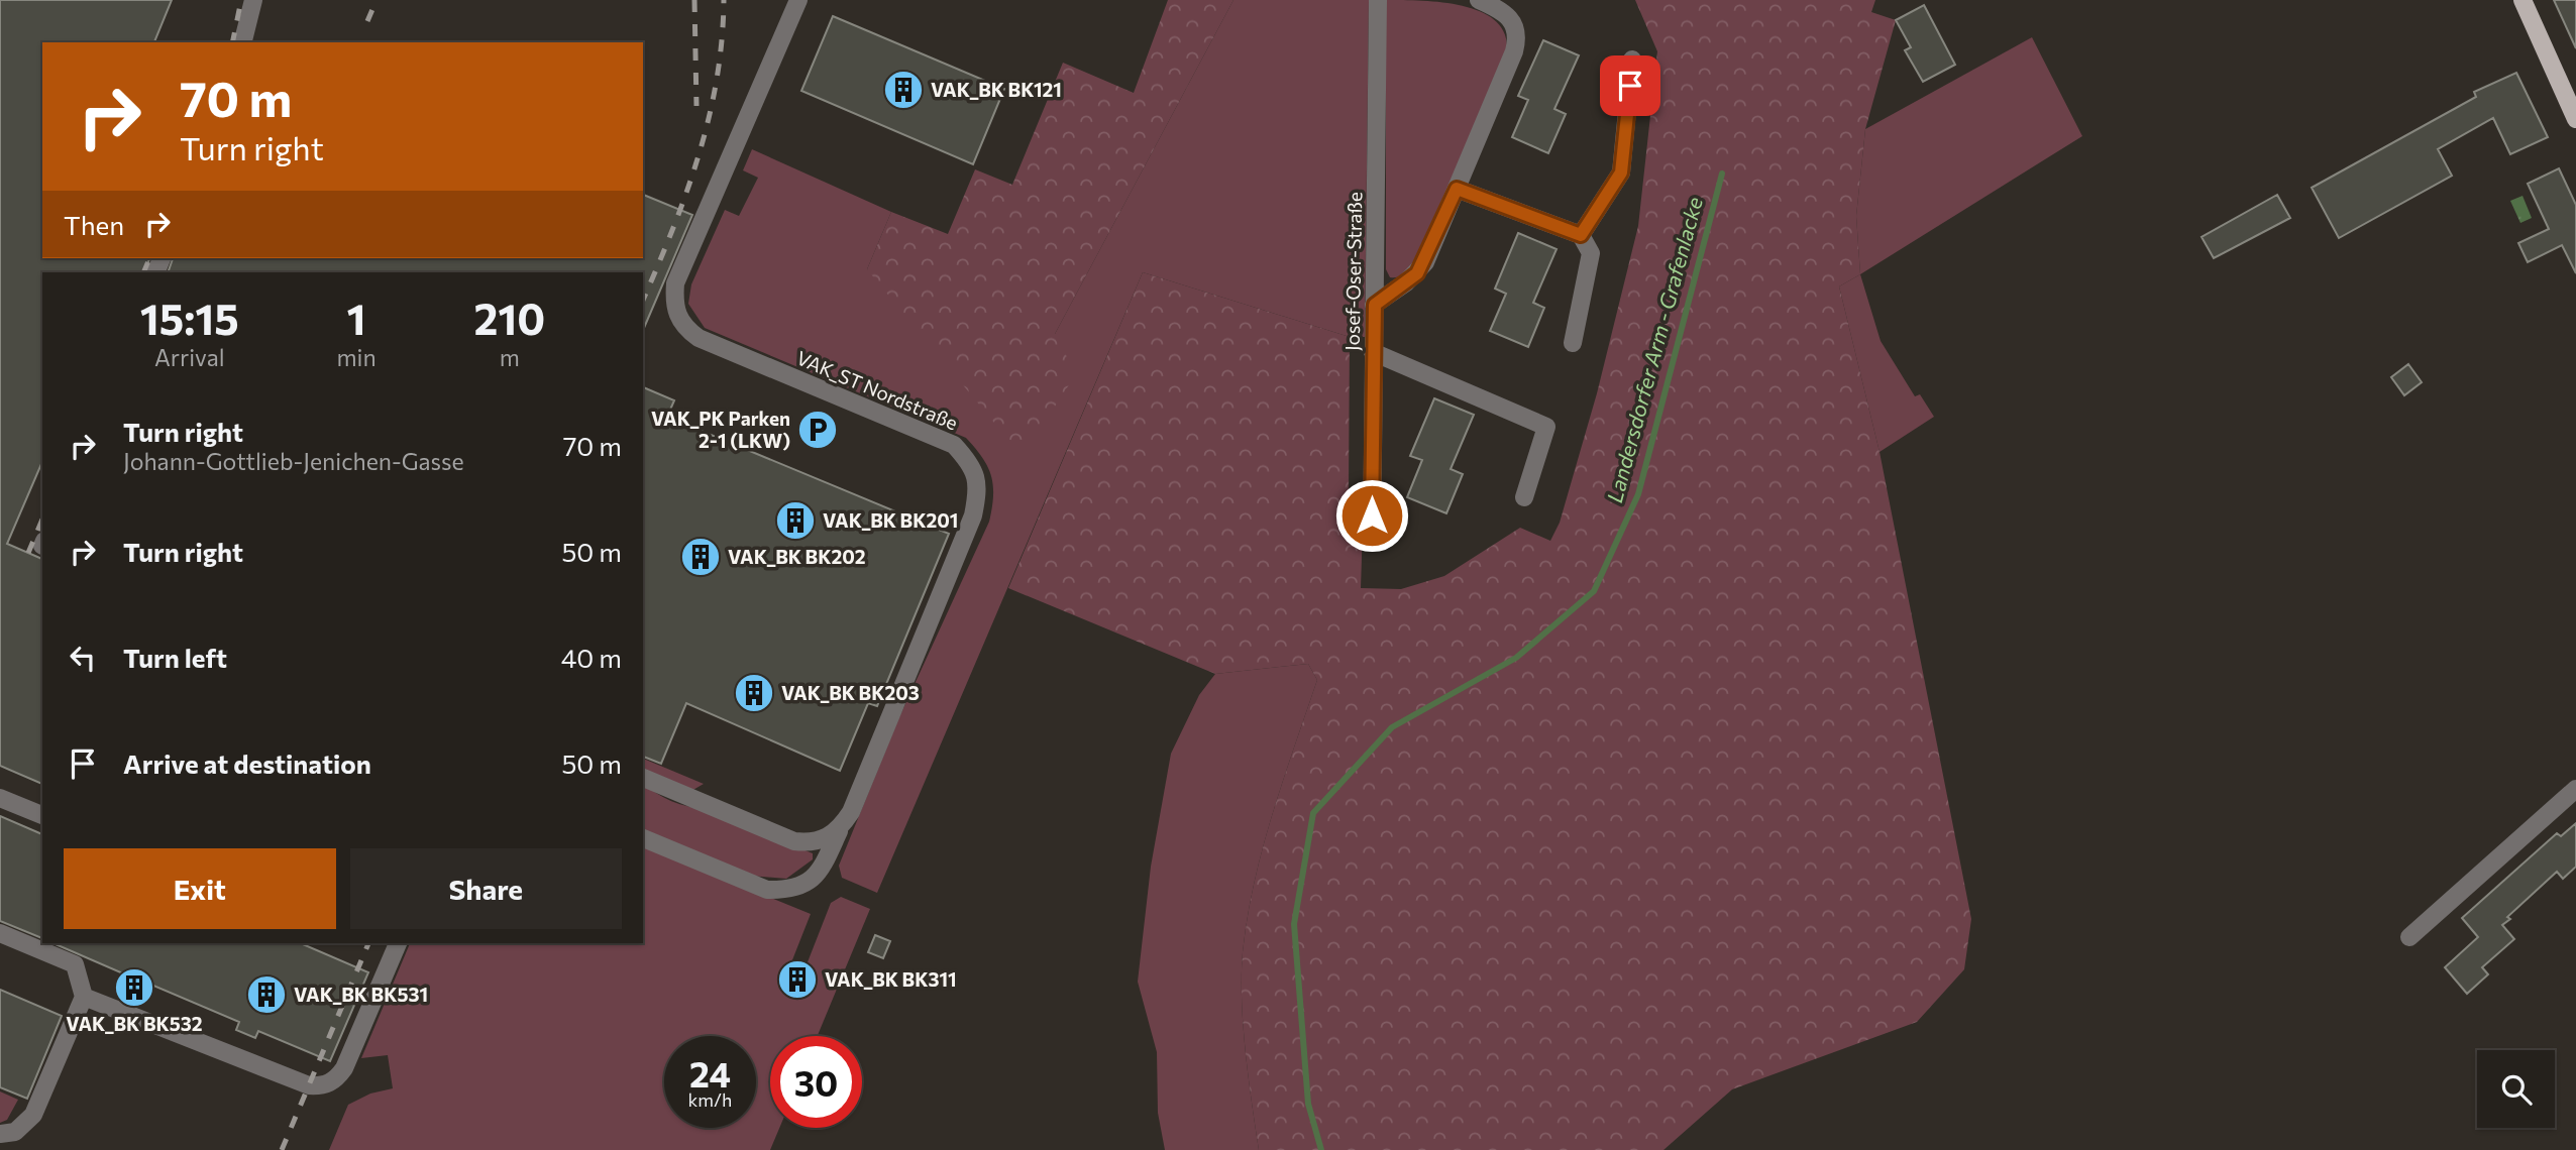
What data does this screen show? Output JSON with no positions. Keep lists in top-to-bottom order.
{
  "streets": {
    "street": ["Josef-Oser-Straße", "VAK_ST Nordstraße"]
  },
  "water": ["Landersdorfer Arm - Grafenlacke"],
  "places": {
    "building": [
      "VAK_BK BK121",
      "VAK_BK BK201",
      "VAK_BK BK202",
      "VAK_BK BK203",
      "VAK_BK BK311",
      "VAK_BK BK532",
      "VAK_BK BK531"
    ],
    "parking": ["VAK_PK Parken 2-1 (LKW)"]
  },
  "page": {
    "turn": ["70 m", "Turn right"],
    "then": "Then",
    "eta": [
      "15:15",
      "Arrival",
      "1",
      "min",
      "210",
      "m"
    ],
    "list": [
      {
        "name": "Turn right",
        "note": "Johann-Gottlieb-Jenichen-Gasse",
        "value": "70 m"
      },
      {
        "name": "Turn right",
        "value": "50 m"
      },
      {
        "name": "Turn left",
        "value": "40 m"
      },
      {
        "name": "Arrive at destination",
        "value": "50 m"
      }
    ],
    "buttons": ["Exit", "Share"],
    "speed": "24 km/h",
    "limit": "30"
  }
}
